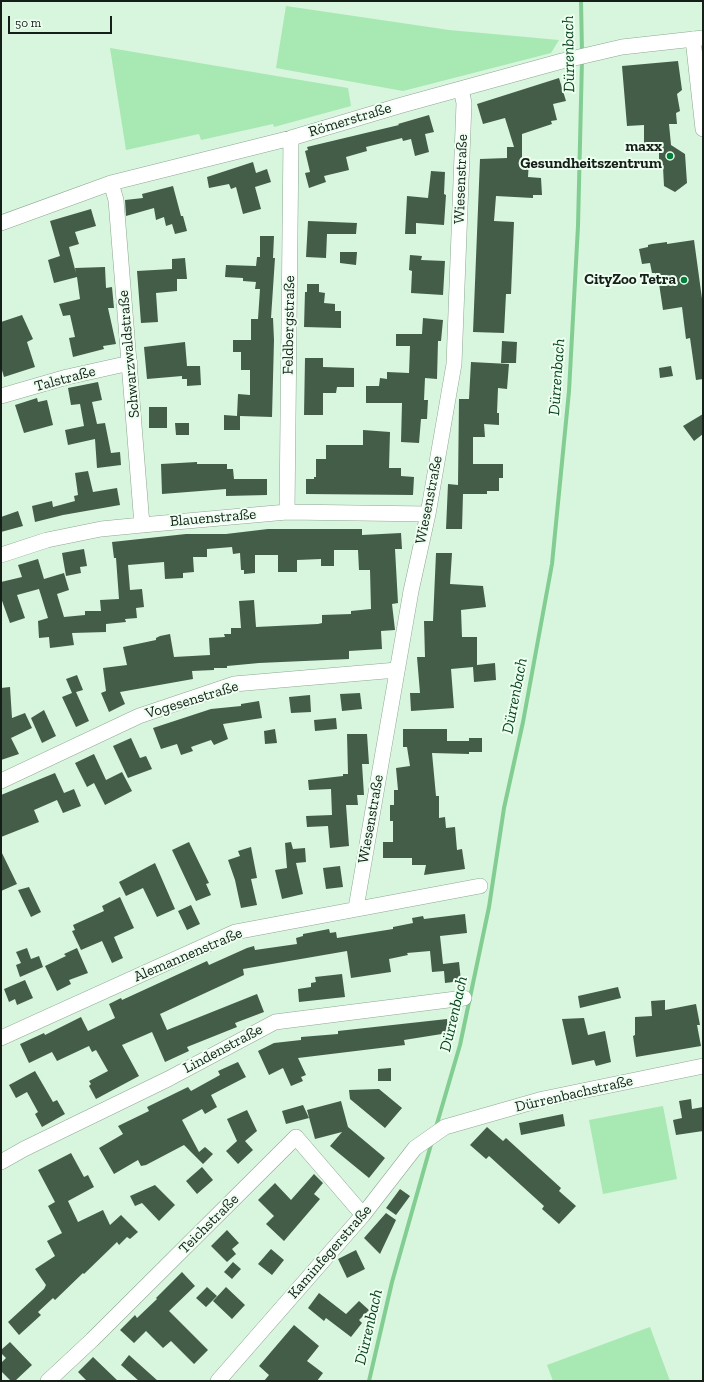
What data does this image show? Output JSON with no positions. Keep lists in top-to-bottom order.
{
  "streets": {
    "street": [
      "Römerstraße",
      "Wiesenstraße",
      "Feldbergstraße",
      "Schwarzwaldstraße",
      "Talstraße",
      "Blauenstraße",
      "Vogesenstraße",
      "Alemannenstraße",
      "Lindenstraße",
      "Dürrenbachstraße",
      "Teichstraße",
      "Kaminfegerstraße"
    ]
  },
  "crossings": [
    ["Römerstraße", "Wiesenstraße"],
    ["Römerstraße", "Feldbergstraße"],
    ["Römerstraße", "Schwarzwaldstraße"],
    ["Wiesenstraße", "Blauenstraße"],
    ["Wiesenstraße", "Vogesenstraße"],
    ["Wiesenstraße", "Alemannenstraße"],
    ["Feldbergstraße", "Blauenstraße"],
    ["Schwarzwaldstraße", "Talstraße"],
    ["Schwarzwaldstraße", "Blauenstraße"],
    ["Dürrenbachstraße", "Kaminfegerstraße"],
    ["Teichstraße", "Kaminfegerstraße"]
  ],
  "water": ["Dürrenbach"],
  "places": ["maxx Gesundheitszentrum", "CityZoo Tetra"],
  "scale_bar": "50 m"
}
